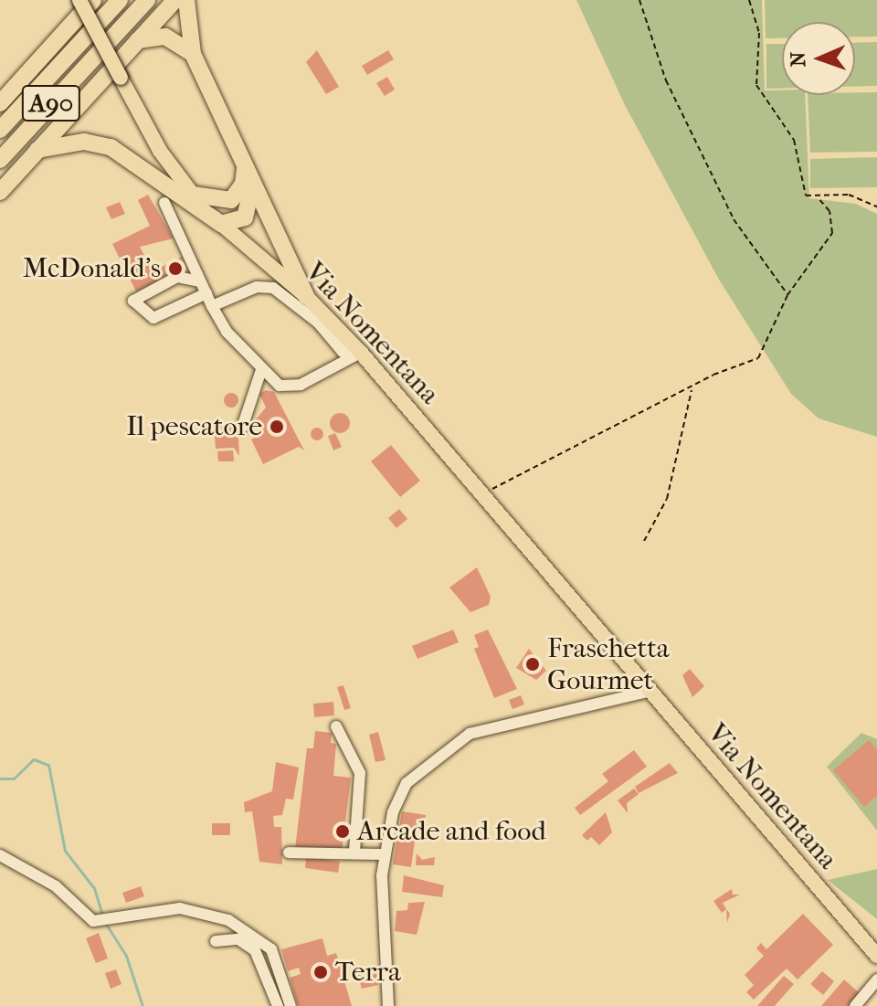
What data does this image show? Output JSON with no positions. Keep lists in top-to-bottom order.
{
  "streets": {
    "highway": ["A90"],
    "main road": ["Via Nomentana"]
  },
  "places": [
    "McDonald's",
    "Il pescatore",
    "Fraschetta Gourmet",
    "Arcade and food",
    "Terra"
  ],
  "north": "left"
}
